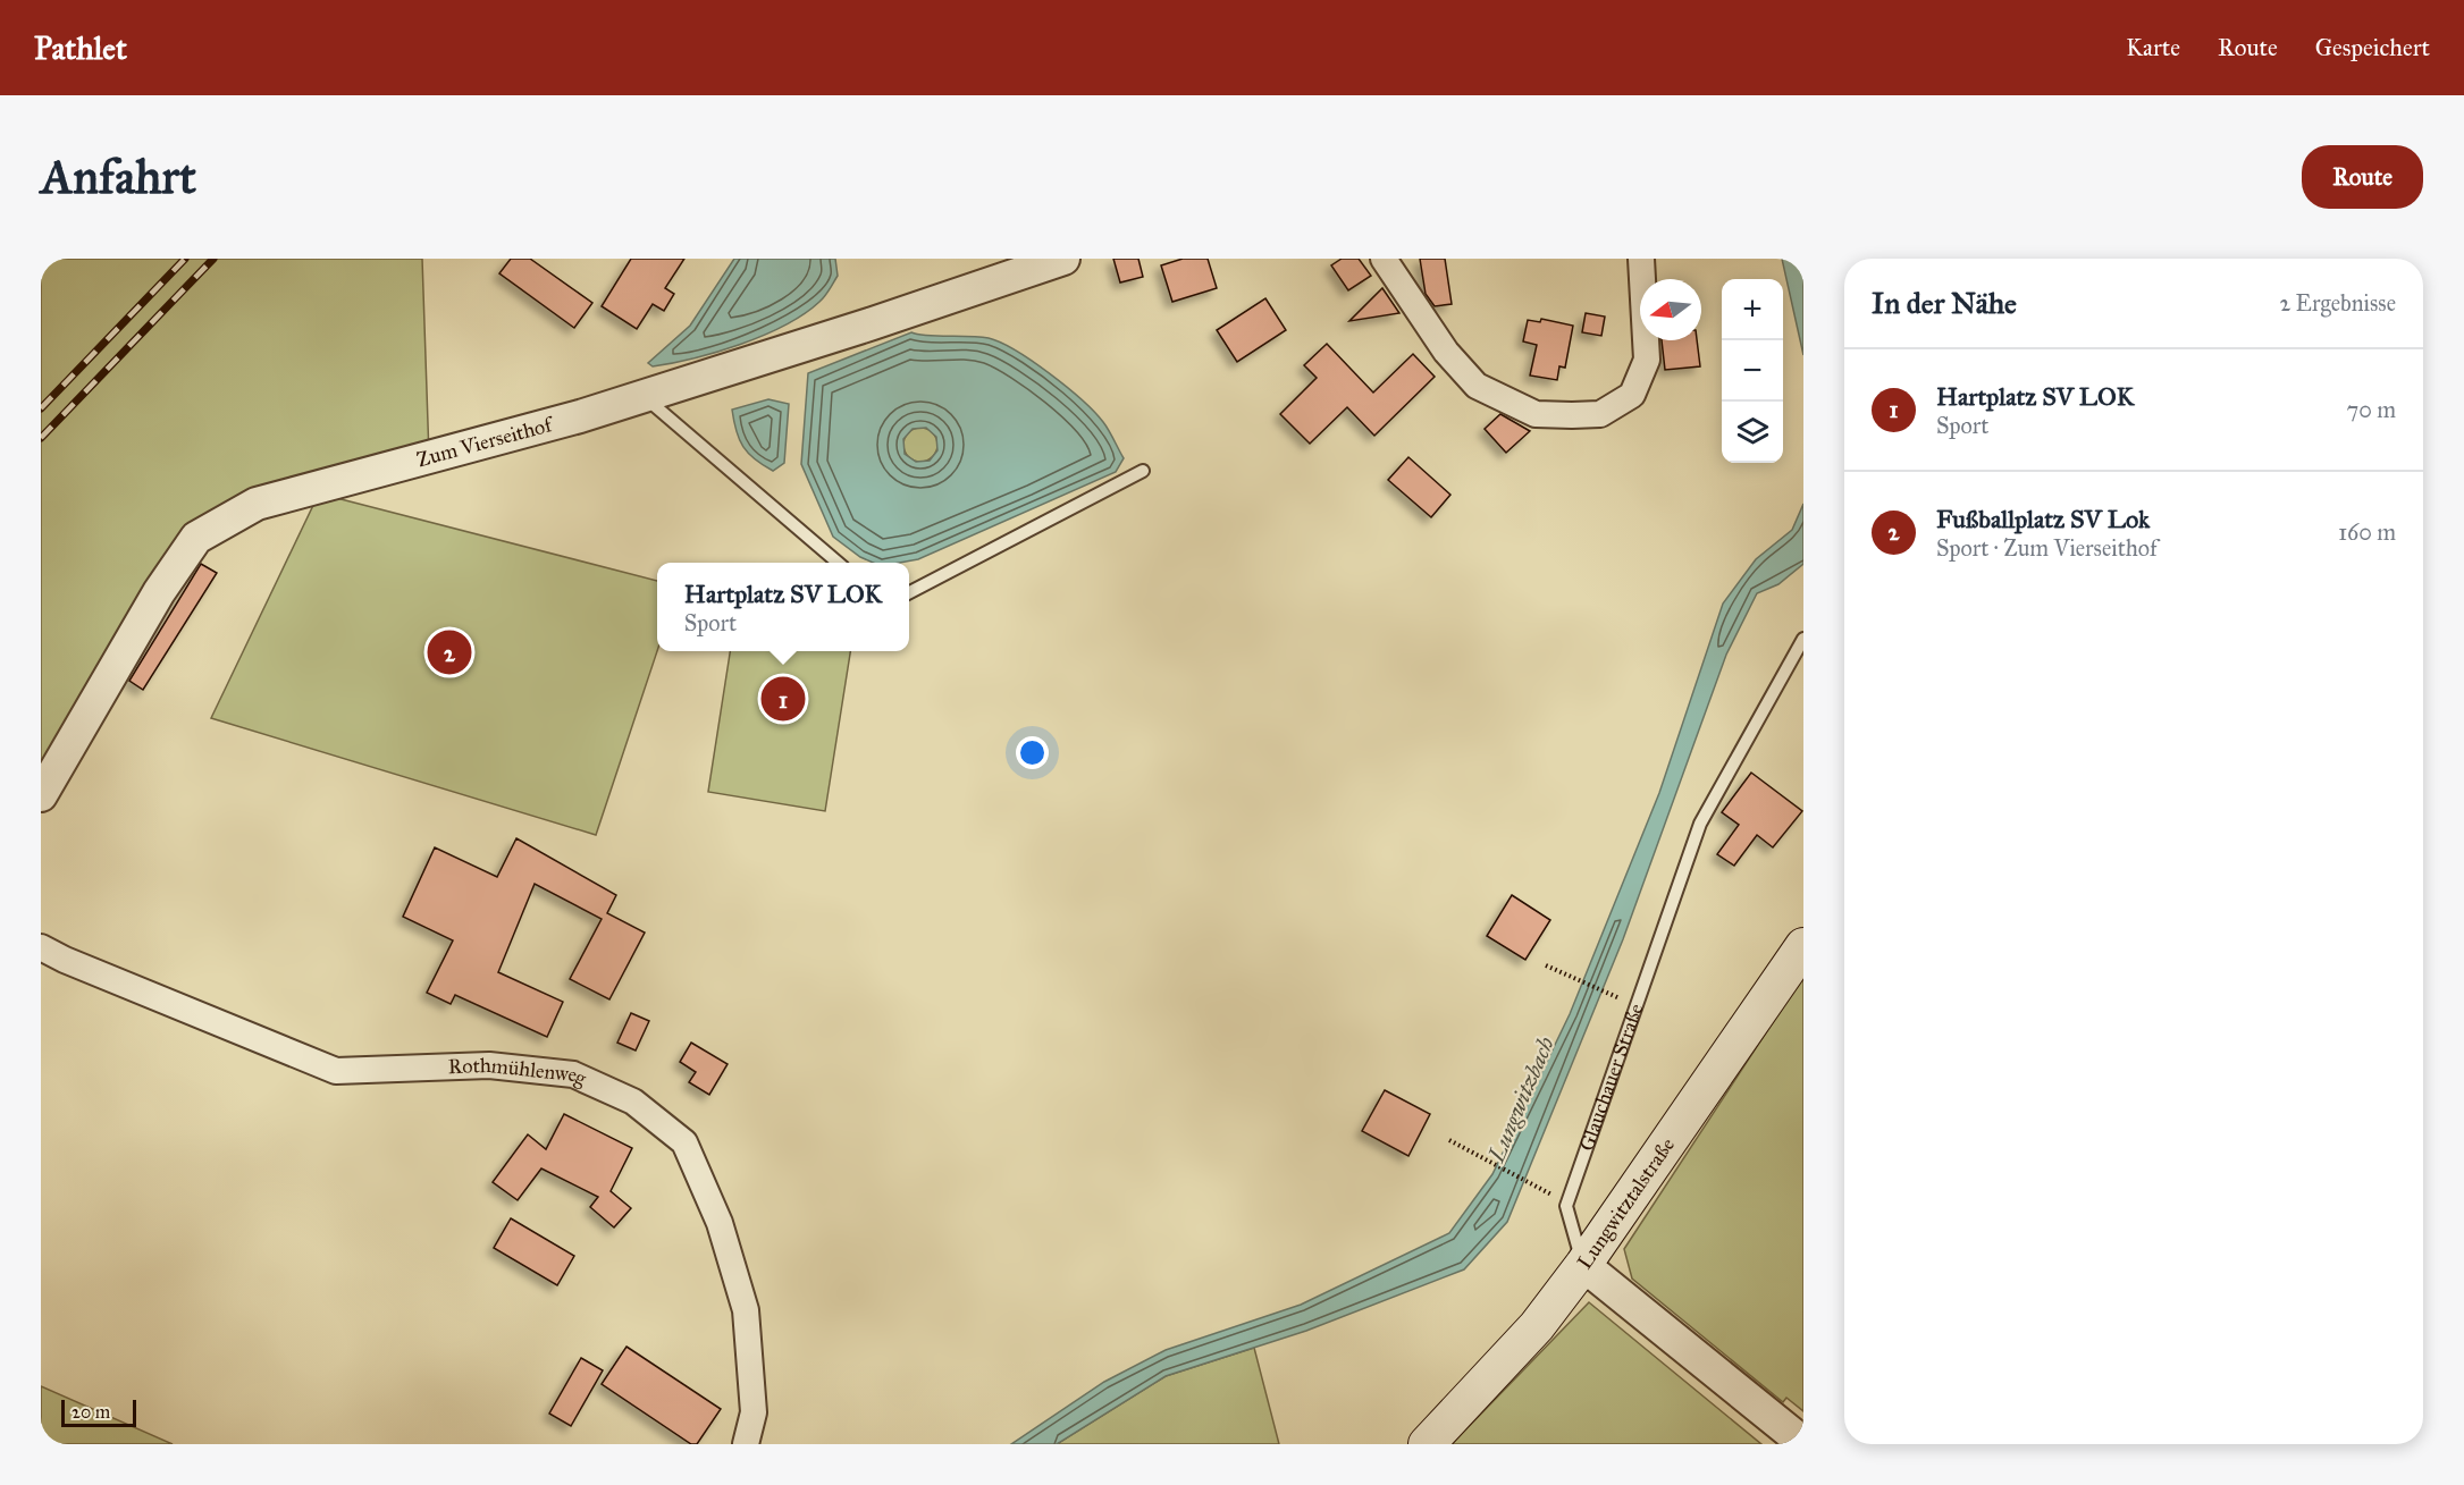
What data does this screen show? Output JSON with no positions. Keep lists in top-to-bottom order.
{
  "streets": {
    "main road": ["Lungwitztalstraße"],
    "street": ["Zum Vierseithof", "Rothmühlenweg"],
    "lane": ["Glauchauer Straße"]
  },
  "crossings": [
    ["Glauchauer Straße", "Lungwitztalstraße"]
  ],
  "water": ["Lungwitzbach"],
  "scale_bar": "20 m",
  "north": "left",
  "page": {
    "header": "Pathlet",
    "nav": ["Karte", "Route", "Gespeichert"],
    "buttons": "Route",
    "title": "Anfahrt",
    "heading": ["In der Nähe", "2 Ergebnisse"],
    "map_buttons": ["+", "−"],
    "list": [
      {
        "mark": "1",
        "name": "Hartplatz SV LOK",
        "note": "Sport",
        "value": "70 m"
      },
      {
        "mark": "2",
        "name": "Fußballplatz SV Lok",
        "note": "Sport · Zum Vierseithof",
        "value": "160 m"
      }
    ],
    "popup": ["Hartplatz SV LOK", "Sport"],
    "pins": ["2", "1"],
    "scale": "20 m"
  }
}
